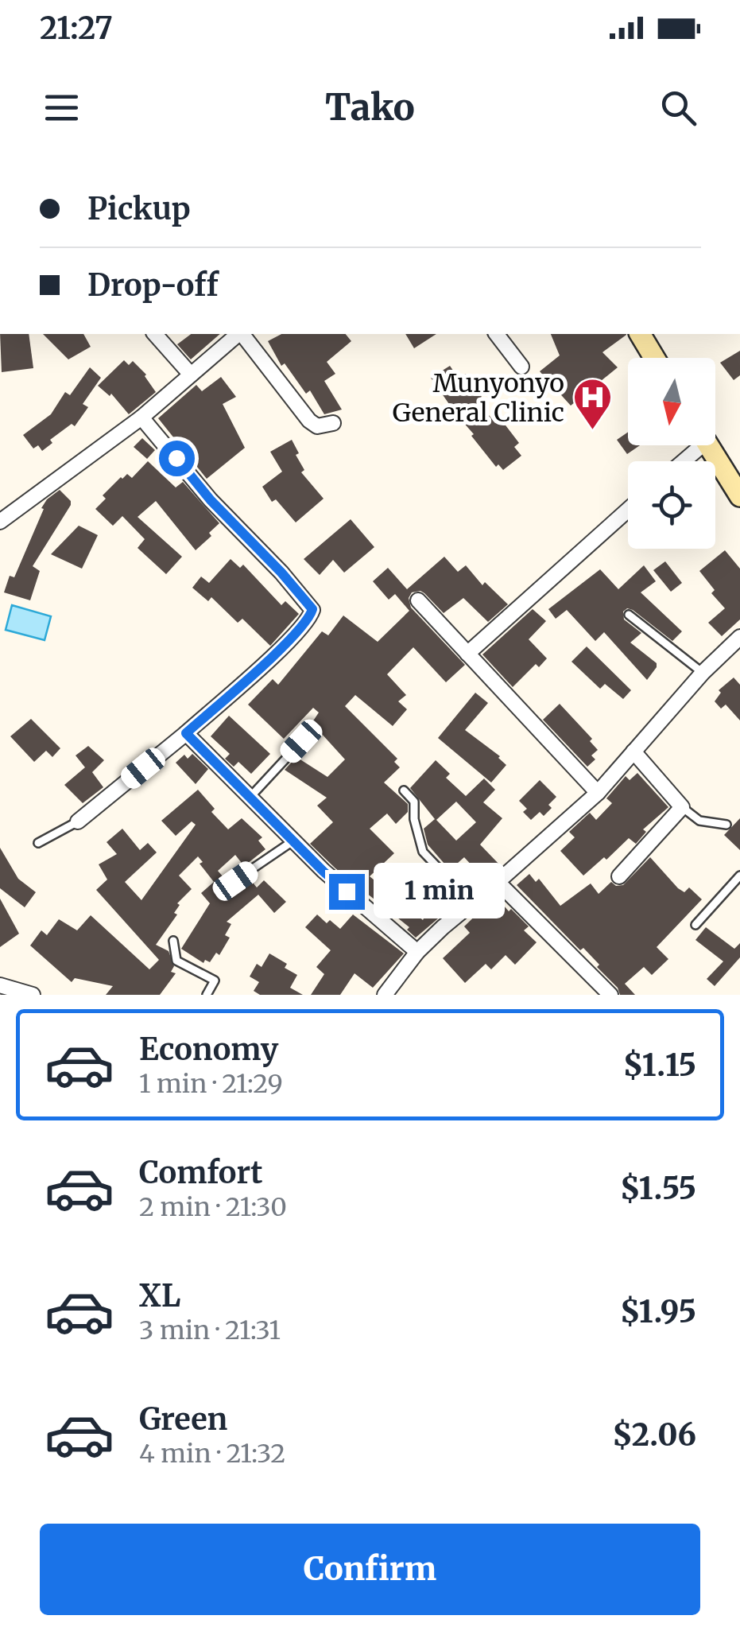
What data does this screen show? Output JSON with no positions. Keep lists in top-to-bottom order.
{
  "places": {
    "hospital": ["Munyonyo General Clinic"]
  },
  "north": "bottom",
  "page": {
    "status": "21:27",
    "header": "Tako",
    "banner": ["Pickup", "Drop-off"],
    "bubble": "1 min",
    "list": [
      {
        "name": "Economy",
        "note": "1 min · 21:29",
        "value": "$1.15"
      },
      {
        "name": "Comfort",
        "note": "2 min · 21:30",
        "value": "$1.55"
      },
      {
        "name": "XL",
        "note": "3 min · 21:31",
        "value": "$1.95"
      },
      {
        "name": "Green",
        "note": "4 min · 21:32",
        "value": "$2.06"
      }
    ],
    "buttons": "Confirm"
  }
}
